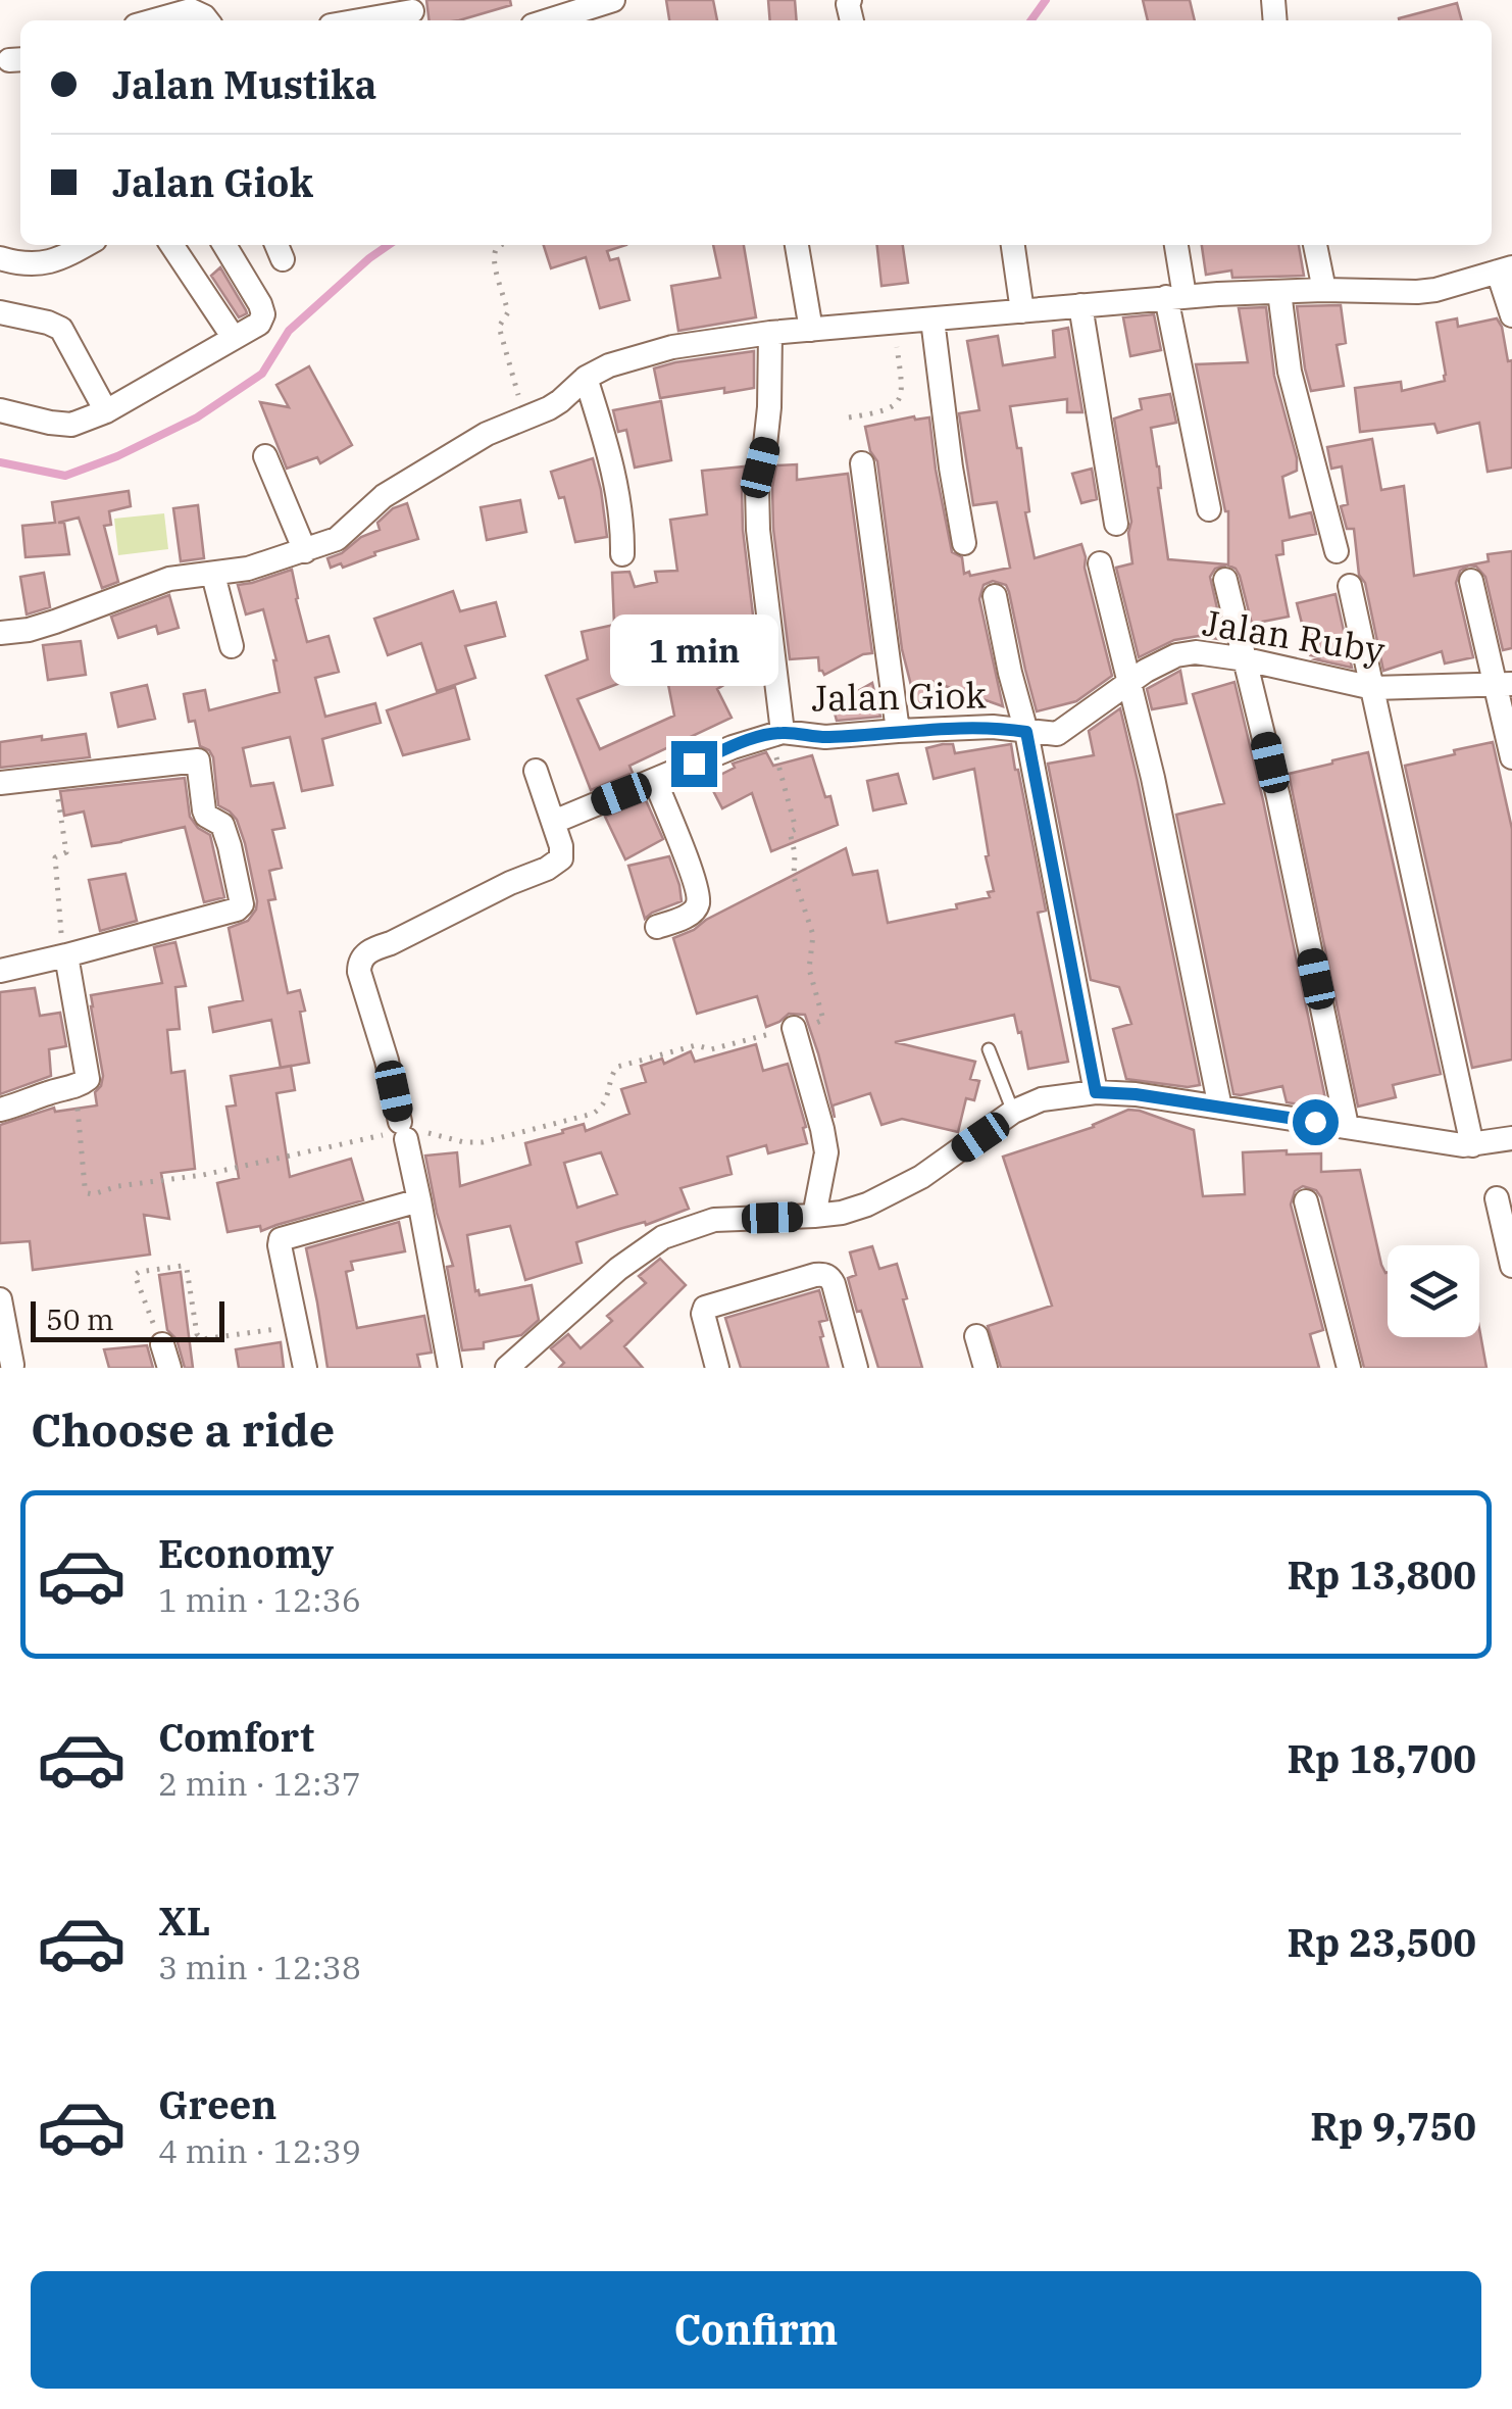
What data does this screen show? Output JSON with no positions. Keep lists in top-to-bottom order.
{
  "streets": {
    "street": ["Jalan Ruby", "Jalan Giok"]
  },
  "crossings": [
    ["Jalan Ruby", "Jalan Giok"]
  ],
  "scale_bar": "50 m",
  "page": {
    "banner": ["Jalan Mustika", "Jalan Giok"],
    "bubble": "1 min",
    "scale": "50 m",
    "heading": "Choose a ride",
    "list": [
      {
        "name": "Economy",
        "note": "1 min · 12:36",
        "value": "Rp 13,800"
      },
      {
        "name": "Comfort",
        "note": "2 min · 12:37",
        "value": "Rp 18,700"
      },
      {
        "name": "XL",
        "note": "3 min · 12:38",
        "value": "Rp 23,500"
      },
      {
        "name": "Green",
        "note": "4 min · 12:39",
        "value": "Rp 9,750"
      }
    ],
    "buttons": "Confirm"
  }
}
